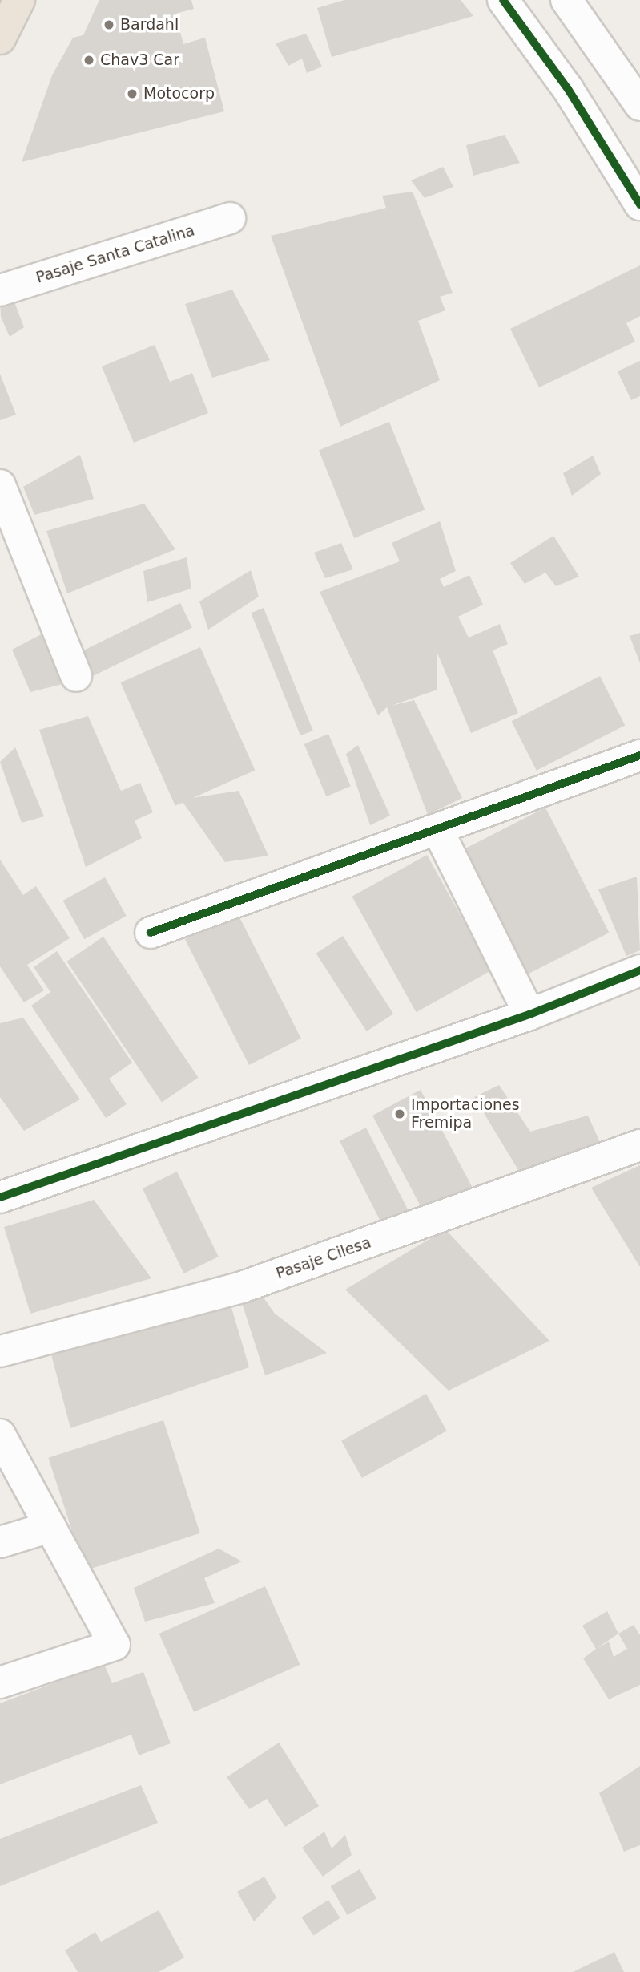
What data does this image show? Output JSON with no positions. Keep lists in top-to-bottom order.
{
  "streets": {
    "street": ["Pasaje Santa Catalina", "Pasaje Cilesa"]
  },
  "places": [
    "Bardahl",
    "Chav3 Car",
    "Motocorp",
    "Importaciones Fremipa"
  ]
}
